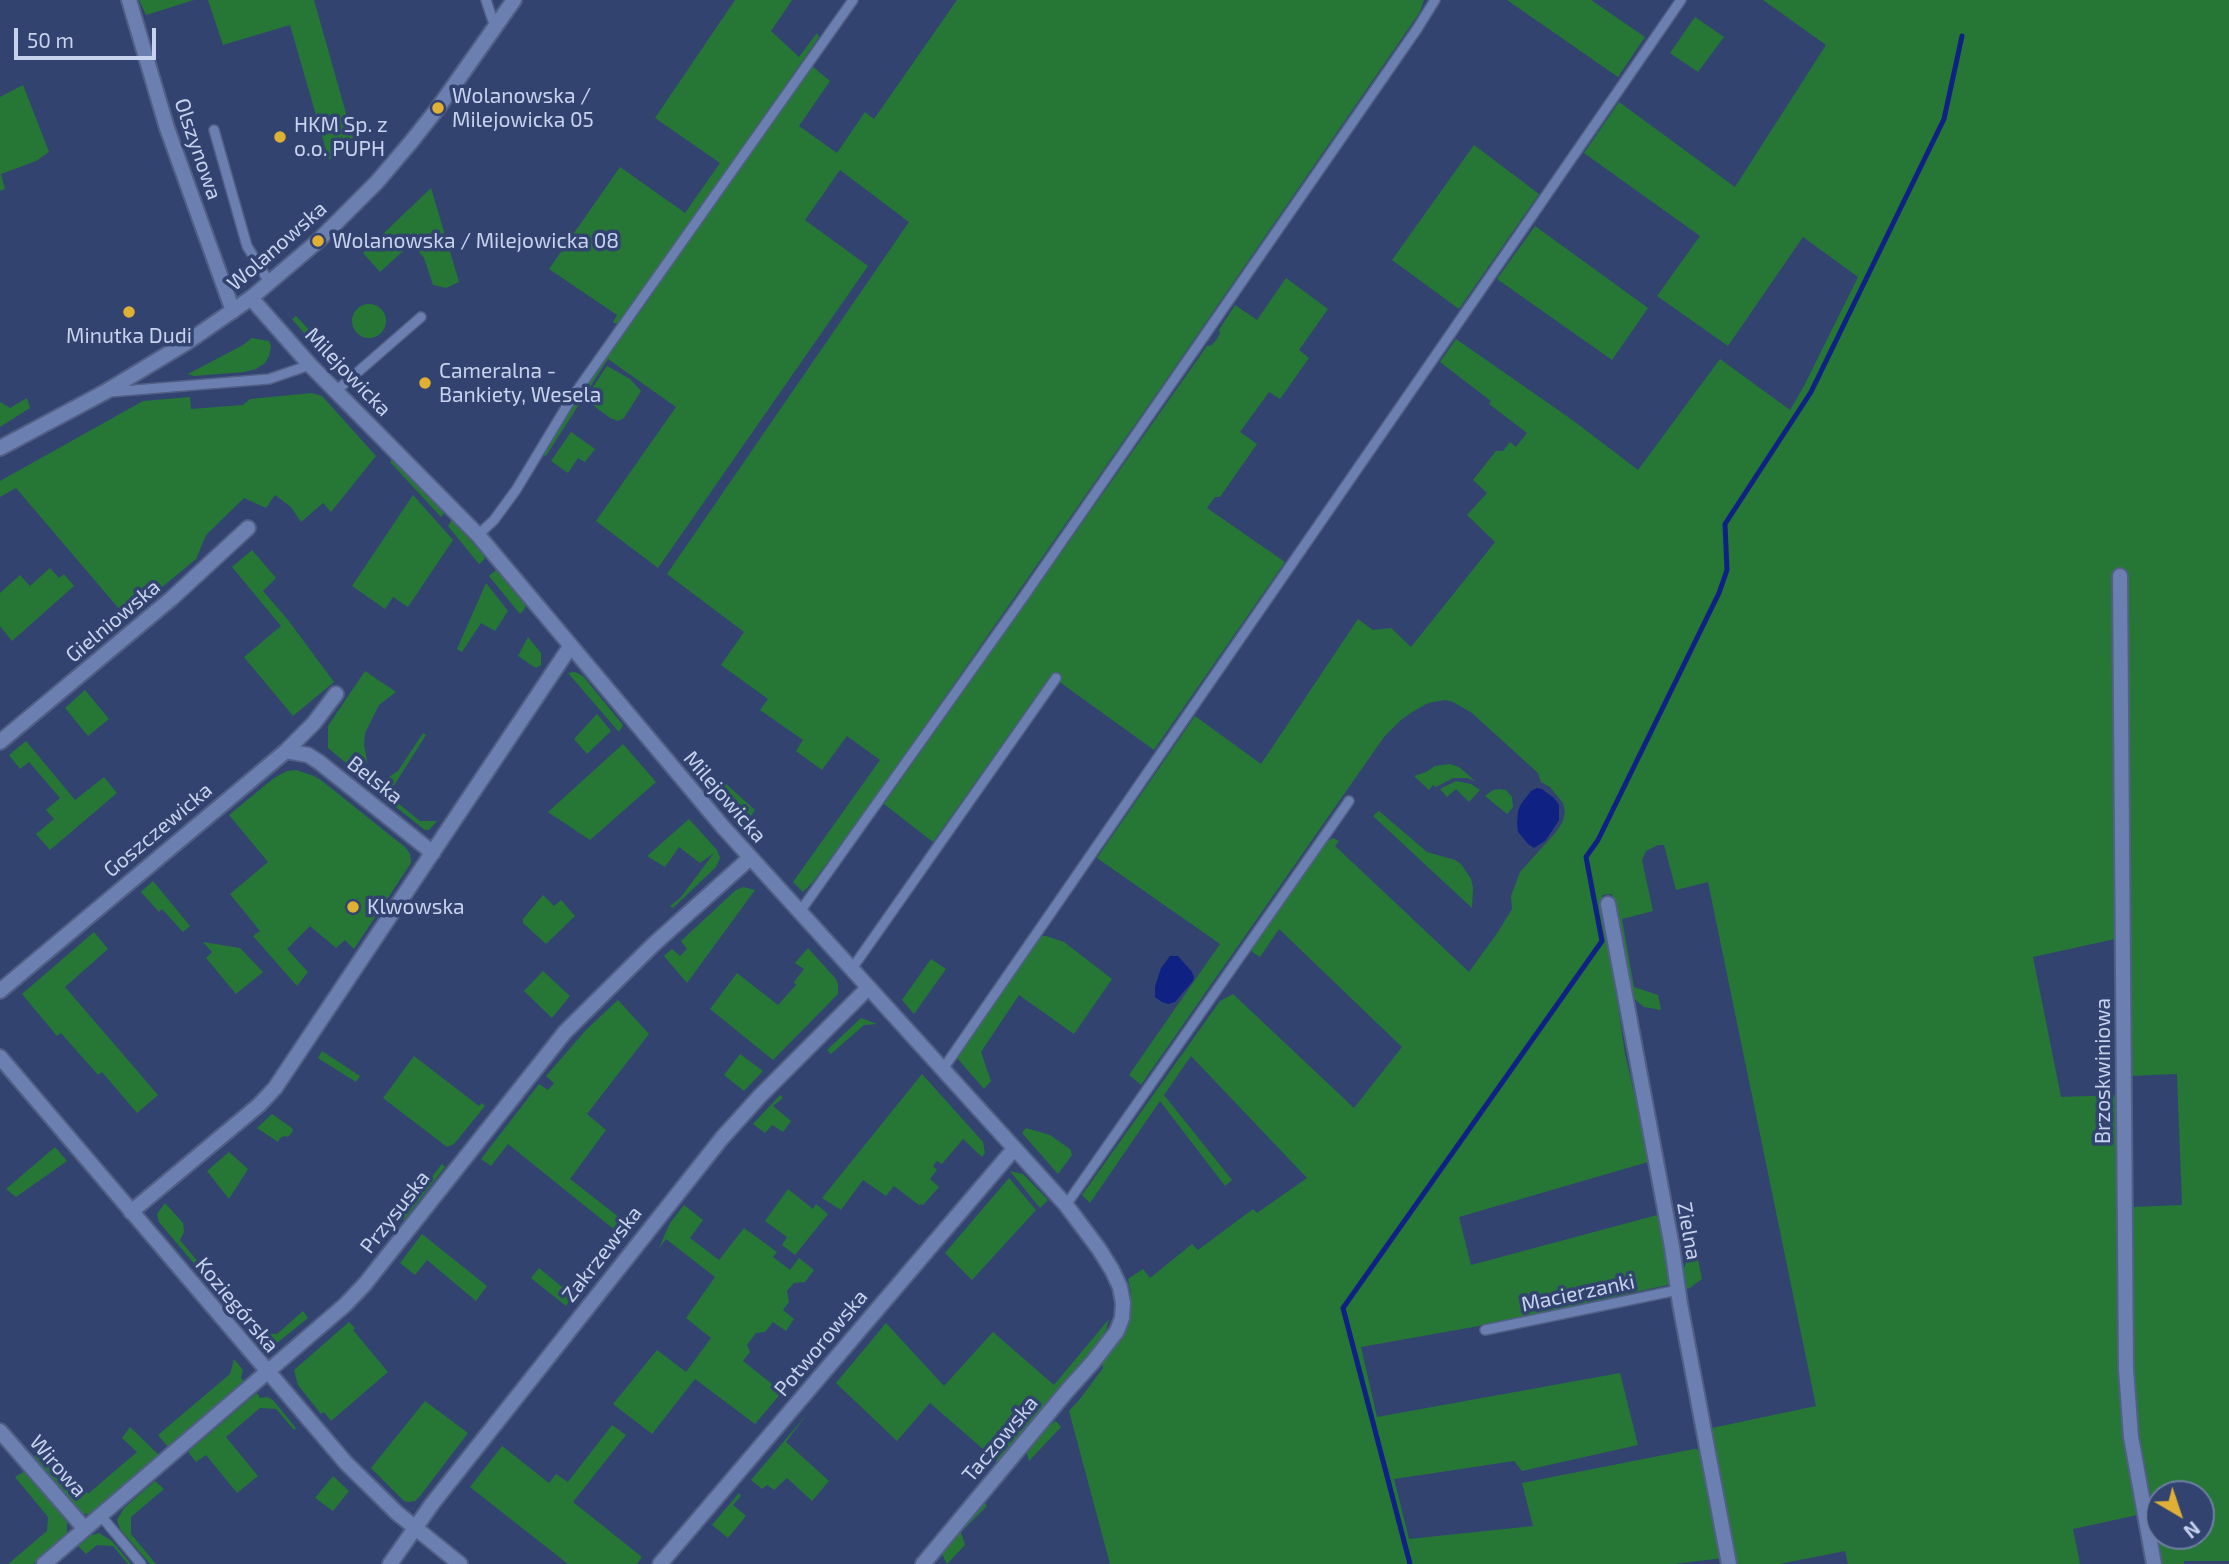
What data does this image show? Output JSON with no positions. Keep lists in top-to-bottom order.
{
  "streets": {
    "street": [
      "Olszynowa",
      "Wolanowska",
      "Milejowicka",
      "Gielniowska",
      "Belska",
      "Goszczewicka",
      "Brzoskwiniowa",
      "Przysuska",
      "Zielna",
      "Zakrzewska",
      "Koziegórska",
      "Potworowska",
      "Taczowska",
      "Wirowa"
    ],
    "lane": ["Macierzanki"]
  },
  "crossings": [
    ["Olszynowa", "Wolanowska"],
    ["Wolanowska", "Milejowicka"],
    ["Milejowicka", "Przysuska"],
    ["Milejowicka", "Zakrzewska"],
    ["Milejowicka", "Potworowska"],
    ["Milejowicka", "Taczowska"],
    ["Belska", "Goszczewicka"],
    ["Przysuska", "Koziegórska"],
    ["Przysuska", "Wirowa"],
    ["Zielna", "Macierzanki"],
    ["Zakrzewska", "Koziegórska"]
  ],
  "places": [
    "Wolanowska / Milejowicka 05",
    "HKM Sp. z o.o. PUPH",
    "Wolanowska / Milejowicka 08",
    "Minutka Dudi",
    "Cameralna - Bankiety, Wesela",
    "Klwowska"
  ],
  "scale_bar": "50 m",
  "north": "bottom right"
}
